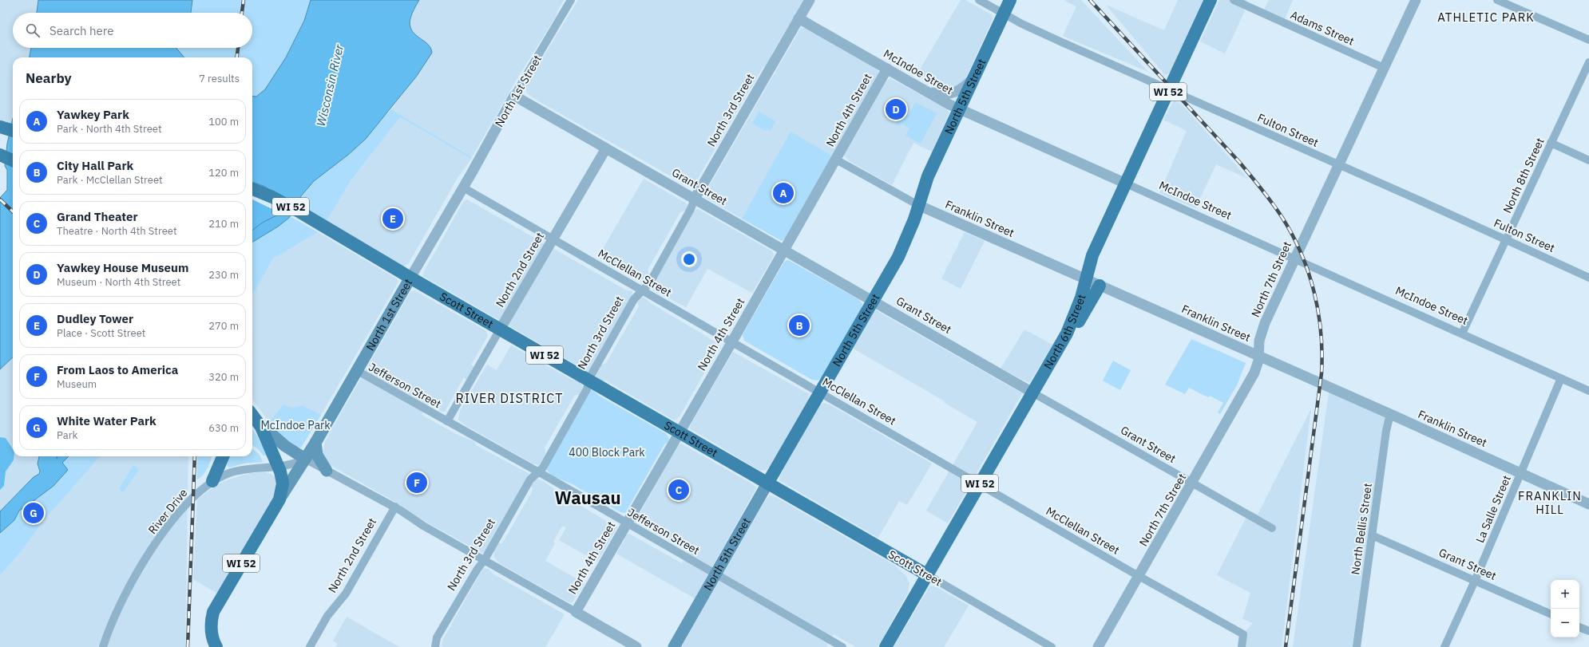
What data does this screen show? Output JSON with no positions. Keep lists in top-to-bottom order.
{
  "streets": {
    "main road": [
      "North 1st Street",
      "WI 52",
      "North 5th Street",
      "Scott Street",
      "North 6th Street"
    ],
    "street": [
      "Adams Street",
      "McIndoe Street",
      "North 3rd Street",
      "North 4th Street",
      "Fulton Street",
      "North 8th Street",
      "Grant Street",
      "Franklin Street",
      "North 2nd Street",
      "McClellan Street",
      "North 7th Street",
      "Jefferson Street",
      "La Salle Street",
      "River Drive",
      "North Bellis Street"
    ]
  },
  "crossings": [
    ["Adams Street", "North 7th Street"],
    ["McIndoe Street", "North 5th Street"],
    ["McIndoe Street", "North 3rd Street"],
    ["McIndoe Street", "North 4th Street"],
    ["McIndoe Street", "North 8th Street"],
    ["McIndoe Street", "North 7th Street"],
    ["McIndoe Street", "North 6th Street"],
    ["McIndoe Street", "La Salle Street"],
    ["North 1st Street", "WI 52"],
    ["North 1st Street", "Grant Street"],
    ["North 1st Street", "McClellan Street"],
    ["North 1st Street", "Scott Street"],
    ["North 1st Street", "Jefferson Street"],
    ["North 1st Street", "River Drive"],
    ["WI 52", "River Drive"],
    ["North 5th Street", "Fulton Street"],
    ["North 5th Street", "Grant Street"],
    ["North 5th Street", "Franklin Street"],
    ["North 5th Street", "McClellan Street"],
    ["North 5th Street", "Scott Street"],
    ["North 5th Street", "Jefferson Street"],
    ["North 3rd Street", "Grant Street"],
    ["North 3rd Street", "McClellan Street"],
    ["North 3rd Street", "Scott Street"],
    ["North 3rd Street", "Jefferson Street"],
    ["North 4th Street", "Grant Street"],
    ["North 4th Street", "Franklin Street"],
    ["North 4th Street", "McClellan Street"],
    ["North 4th Street", "Scott Street"],
    ["North 4th Street", "Jefferson Street"],
    ["Fulton Street", "North 8th Street"],
    ["Fulton Street", "North 7th Street"],
    ["Fulton Street", "North 6th Street"],
    ["Grant Street", "North 2nd Street"],
    ["Grant Street", "North 7th Street"],
    ["Grant Street", "North 6th Street"],
    ["Grant Street", "La Salle Street"],
    ["Grant Street", "North Bellis Street"],
    ["Franklin Street", "North 7th Street"],
    ["Franklin Street", "North 6th Street"],
    ["Franklin Street", "La Salle Street"],
    ["Franklin Street", "North Bellis Street"],
    ["North 2nd Street", "McClellan Street"],
    ["North 2nd Street", "Scott Street"],
    ["North 2nd Street", "Jefferson Street"],
    ["McClellan Street", "North 7th Street"],
    ["McClellan Street", "North 6th Street"],
    ["Scott Street", "North 6th Street"]
  ],
  "districts": [
    "ATHLETIC PARK",
    "RIVER DISTRICT",
    "FRANKLIN HILL",
    "Wausau"
  ],
  "water": ["Wisconsin River"],
  "parks": ["McIndoe Park", "400 Block Park"],
  "page": {
    "search": "Search here",
    "heading": ["Nearby", "7 results"],
    "pins": [
      "D",
      "A",
      "E",
      "B",
      "F",
      "C",
      "G"
    ],
    "list": [
      {
        "mark": "A",
        "name": "Yawkey Park",
        "note": "Park · North 4th Street",
        "value": "100 m"
      },
      {
        "mark": "B",
        "name": "City Hall Park",
        "note": "Park · McClellan Street",
        "value": "120 m"
      },
      {
        "mark": "C",
        "name": "Grand Theater",
        "note": "Theatre · North 4th Street",
        "value": "210 m"
      },
      {
        "mark": "D",
        "name": "Yawkey House Museum",
        "note": "Museum · North 4th Street",
        "value": "230 m"
      },
      {
        "mark": "E",
        "name": "Dudley Tower",
        "note": "Place · Scott Street",
        "value": "270 m"
      },
      {
        "mark": "F",
        "name": "From Laos to America",
        "note": "Museum",
        "value": "320 m"
      },
      {
        "mark": "G",
        "name": "White Water Park",
        "note": "Park",
        "value": "630 m"
      }
    ],
    "map_buttons": ["+", "−"]
  }
}
